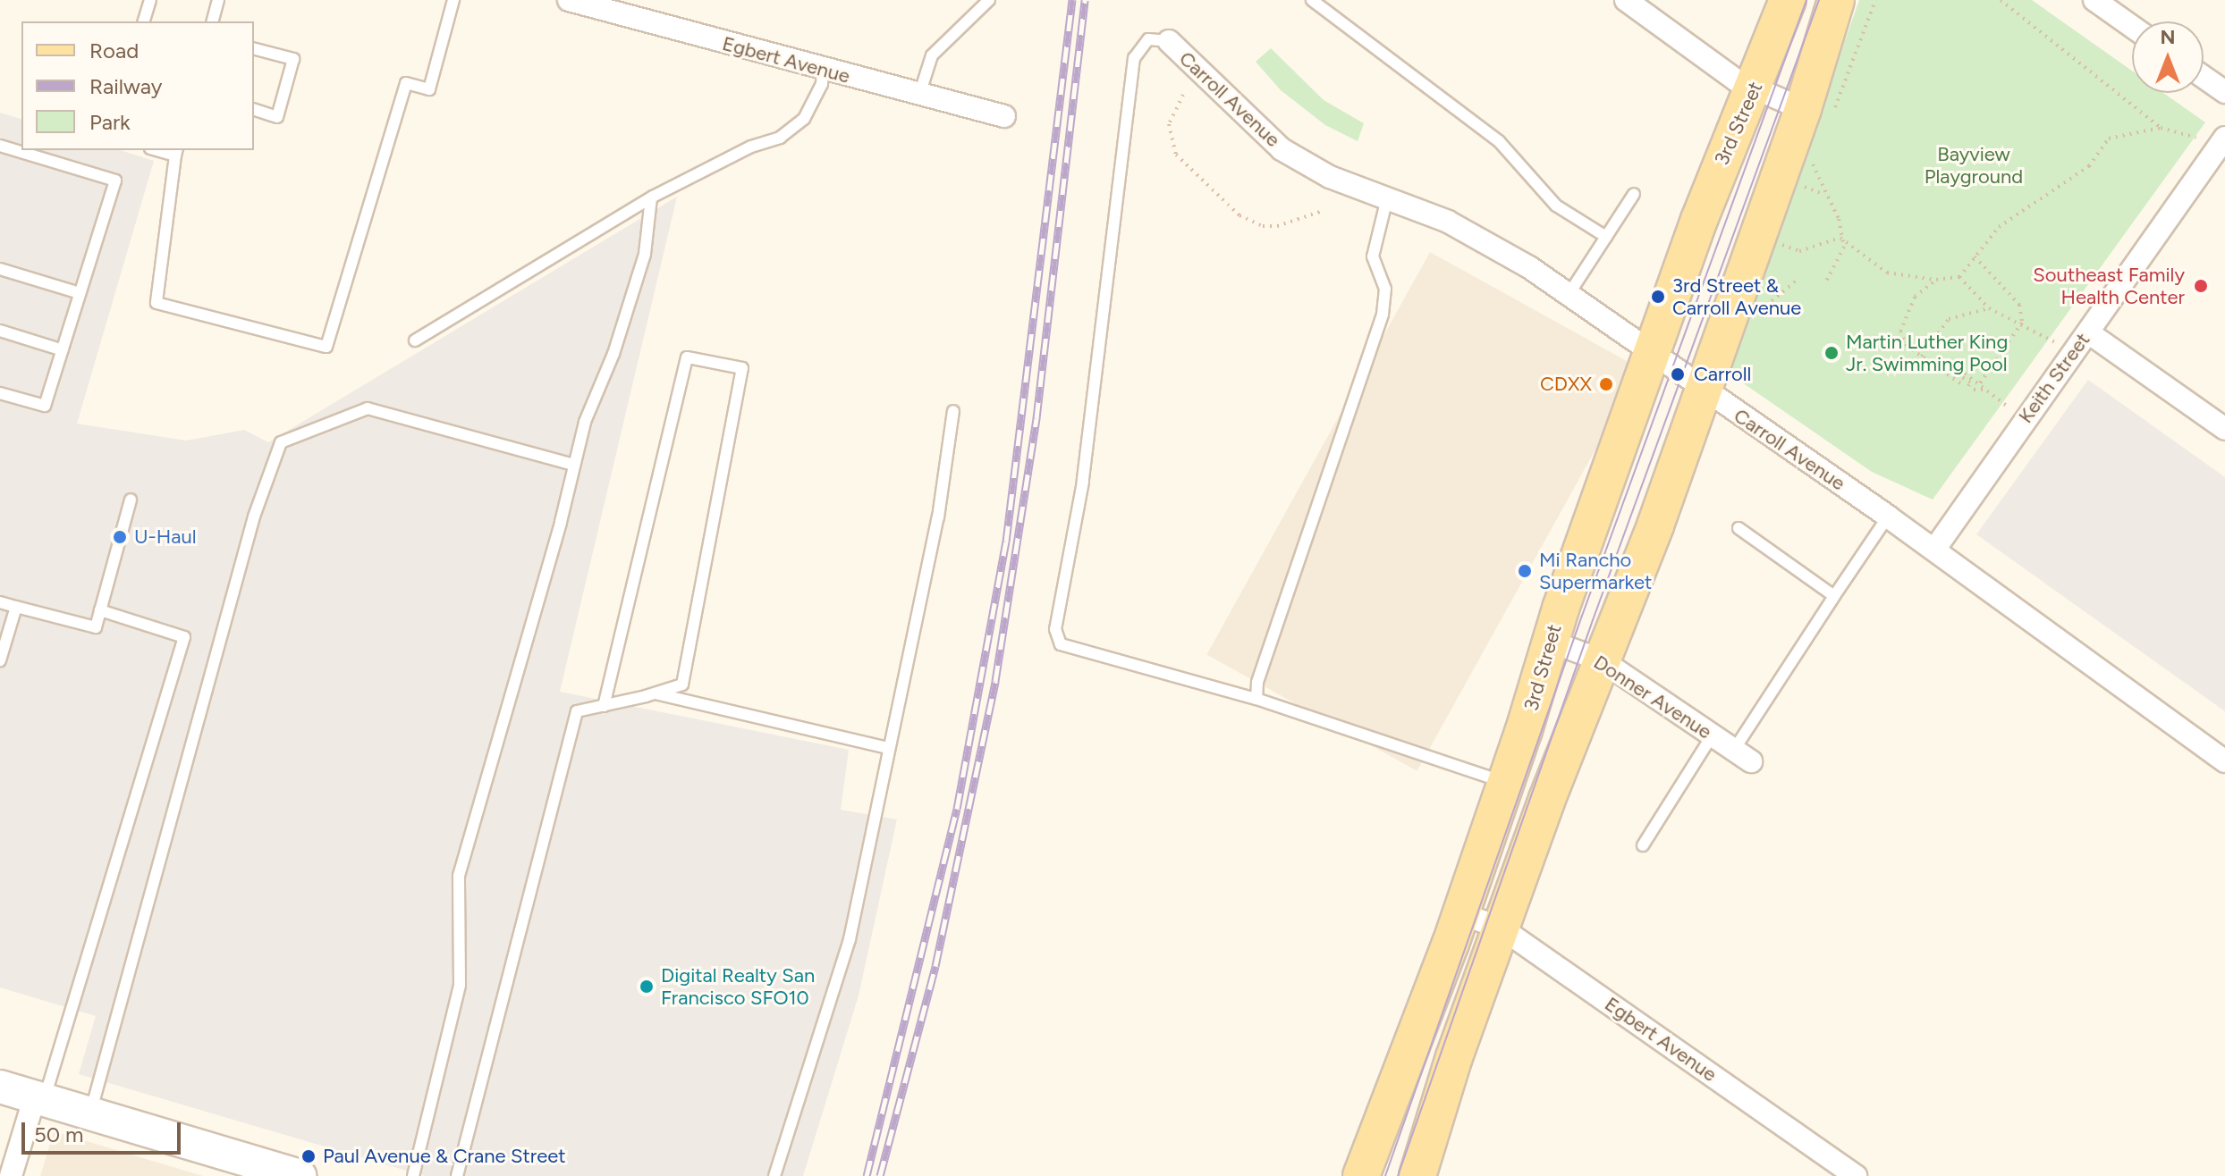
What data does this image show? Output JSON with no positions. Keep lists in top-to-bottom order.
{
  "streets": {
    "main road": ["3rd Street"],
    "street": [
      "Egbert Avenue",
      "Carroll Avenue",
      "Keith Street",
      "Donner Avenue"
    ]
  },
  "crossings": [
    ["Egbert Avenue", "3rd Street"],
    ["Carroll Avenue", "3rd Street"],
    ["Carroll Avenue", "Keith Street"],
    ["3rd Street", "Donner Avenue"]
  ],
  "parks": ["Bayview Playground"],
  "places": [
    "Southeast Family Health Center",
    "3rd Street & Carroll Avenue",
    "Martin Luther King Jr. Swimming Pool",
    "Carroll",
    "CDXX",
    "U-Haul",
    "Mi Rancho Supermarket",
    "Digital Realty San Francisco SFO10",
    "Paul Avenue & Crane Street"
  ],
  "legend": ["Road", "Railway", "Park"],
  "scale_bar": "50 m",
  "north": "top"
}
